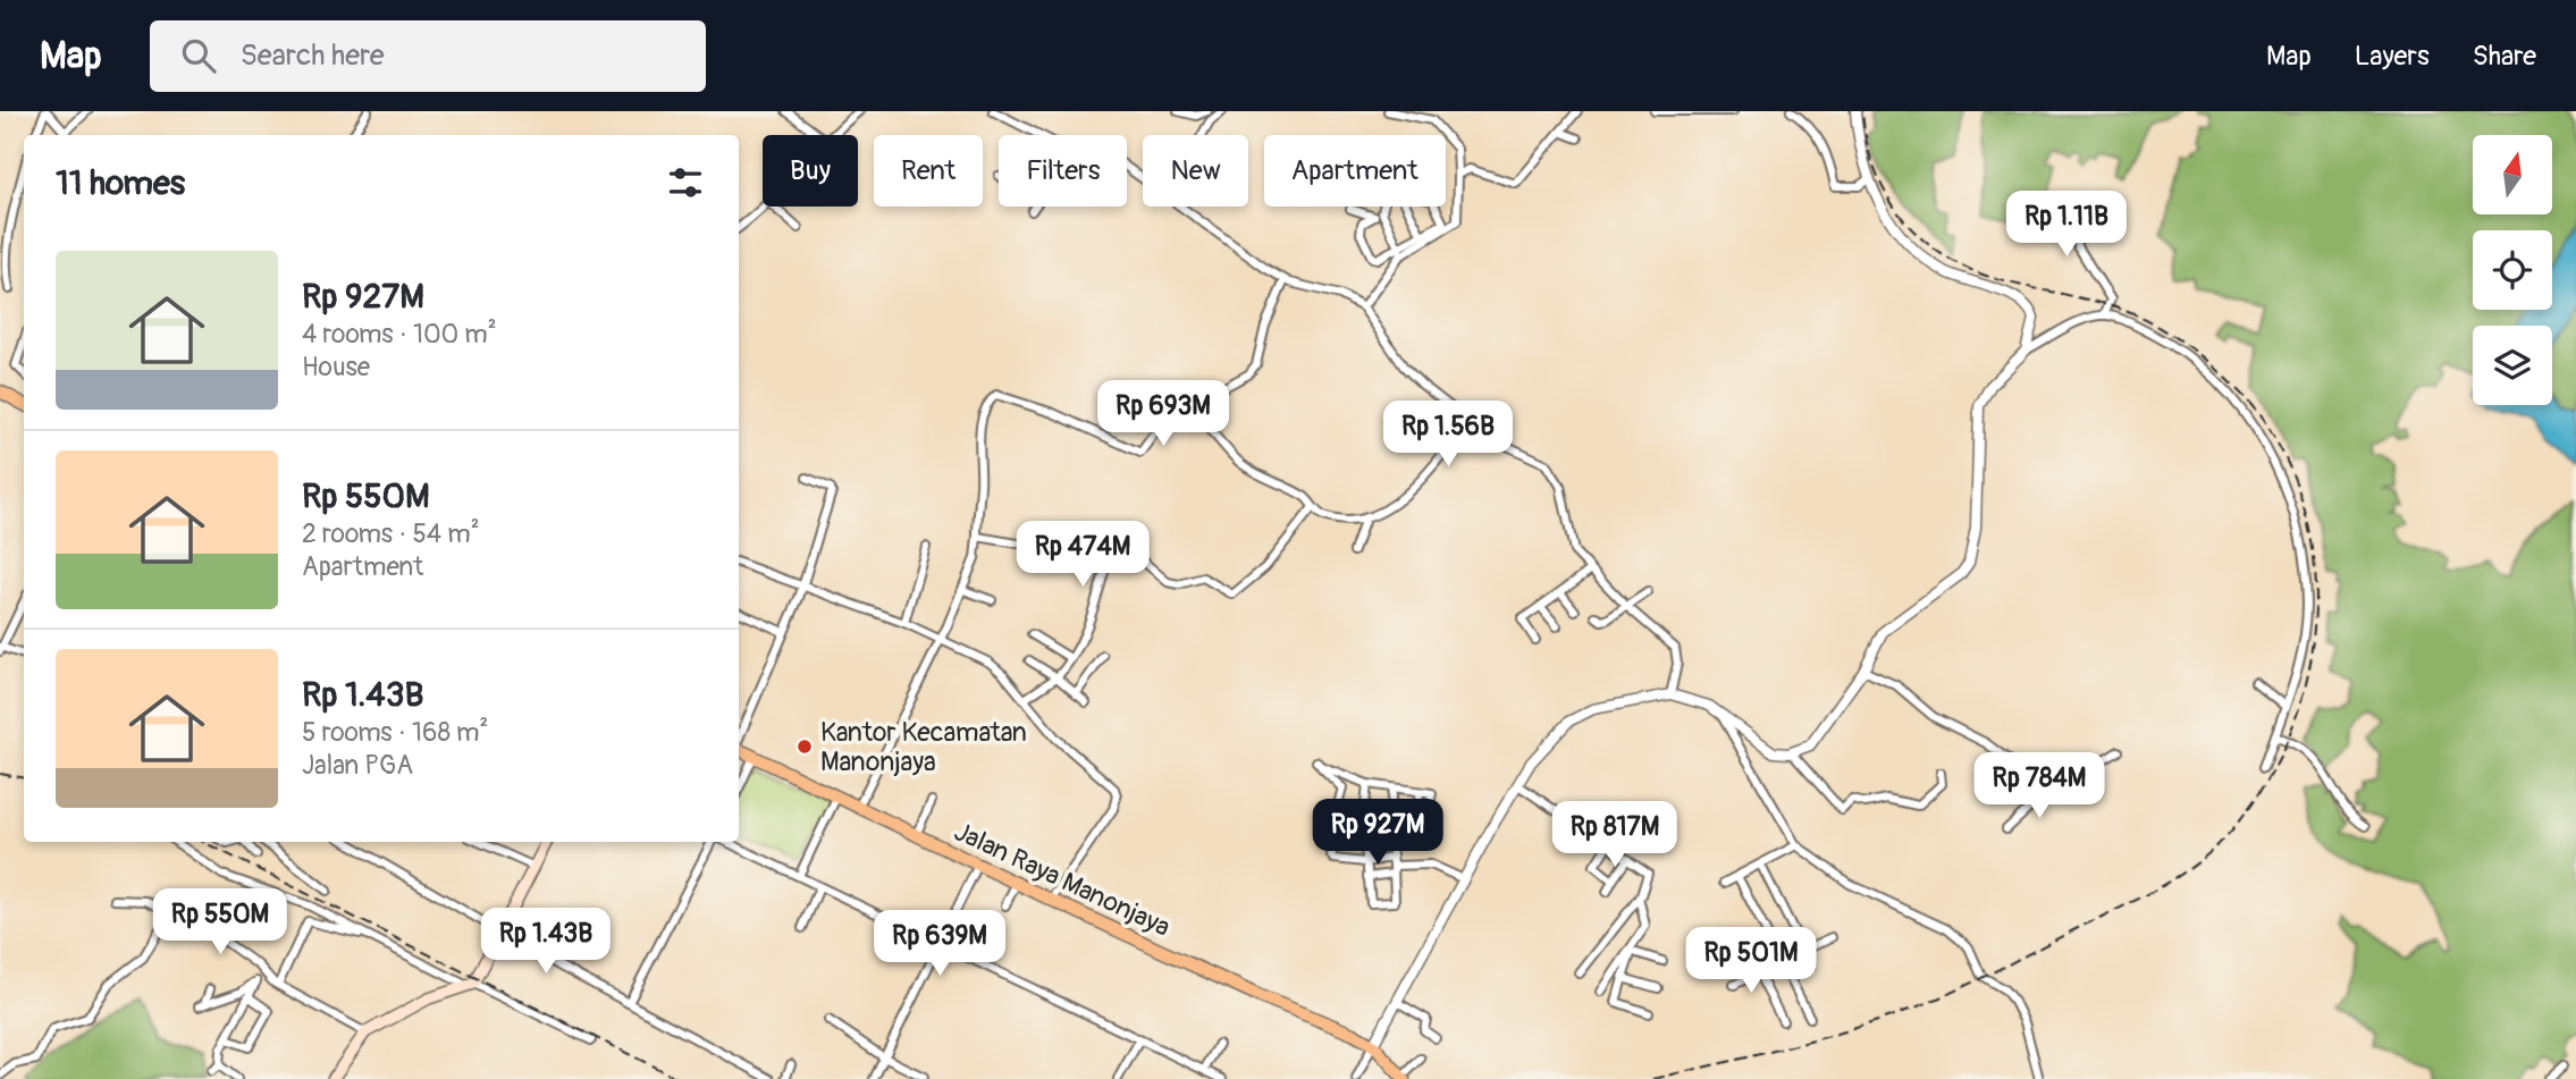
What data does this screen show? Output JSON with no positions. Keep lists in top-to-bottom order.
{
  "streets": {
    "main road": ["Jalan Raya Manonjaya"]
  },
  "places": ["Kantor Kecamatan Manonjaya"],
  "north": "top",
  "page": {
    "header": "Map",
    "search": "Search here",
    "nav": ["Map", "Layers", "Share"],
    "chip": [
      "Buy",
      "Rent",
      "Filters",
      "New",
      "Apartment"
    ],
    "heading": "11 homes",
    "price": [
      "Rp 1.11B",
      "Rp 693M",
      "Rp 1.56B",
      "Rp 474M",
      "Rp 784M",
      "Rp 927M",
      "Rp 817M",
      "Rp 550M",
      "Rp 1.43B",
      "Rp 639M",
      "Rp 501M"
    ],
    "list": [
      {
        "name": "Rp 927M",
        "note": "4 rooms · 100 m² · House"
      },
      {
        "name": "Rp 550M",
        "note": "2 rooms · 54 m² · Apartment"
      },
      {
        "name": "Rp 1.43B",
        "note": "5 rooms · 168 m² · Jalan PGA"
      }
    ]
  }
}
